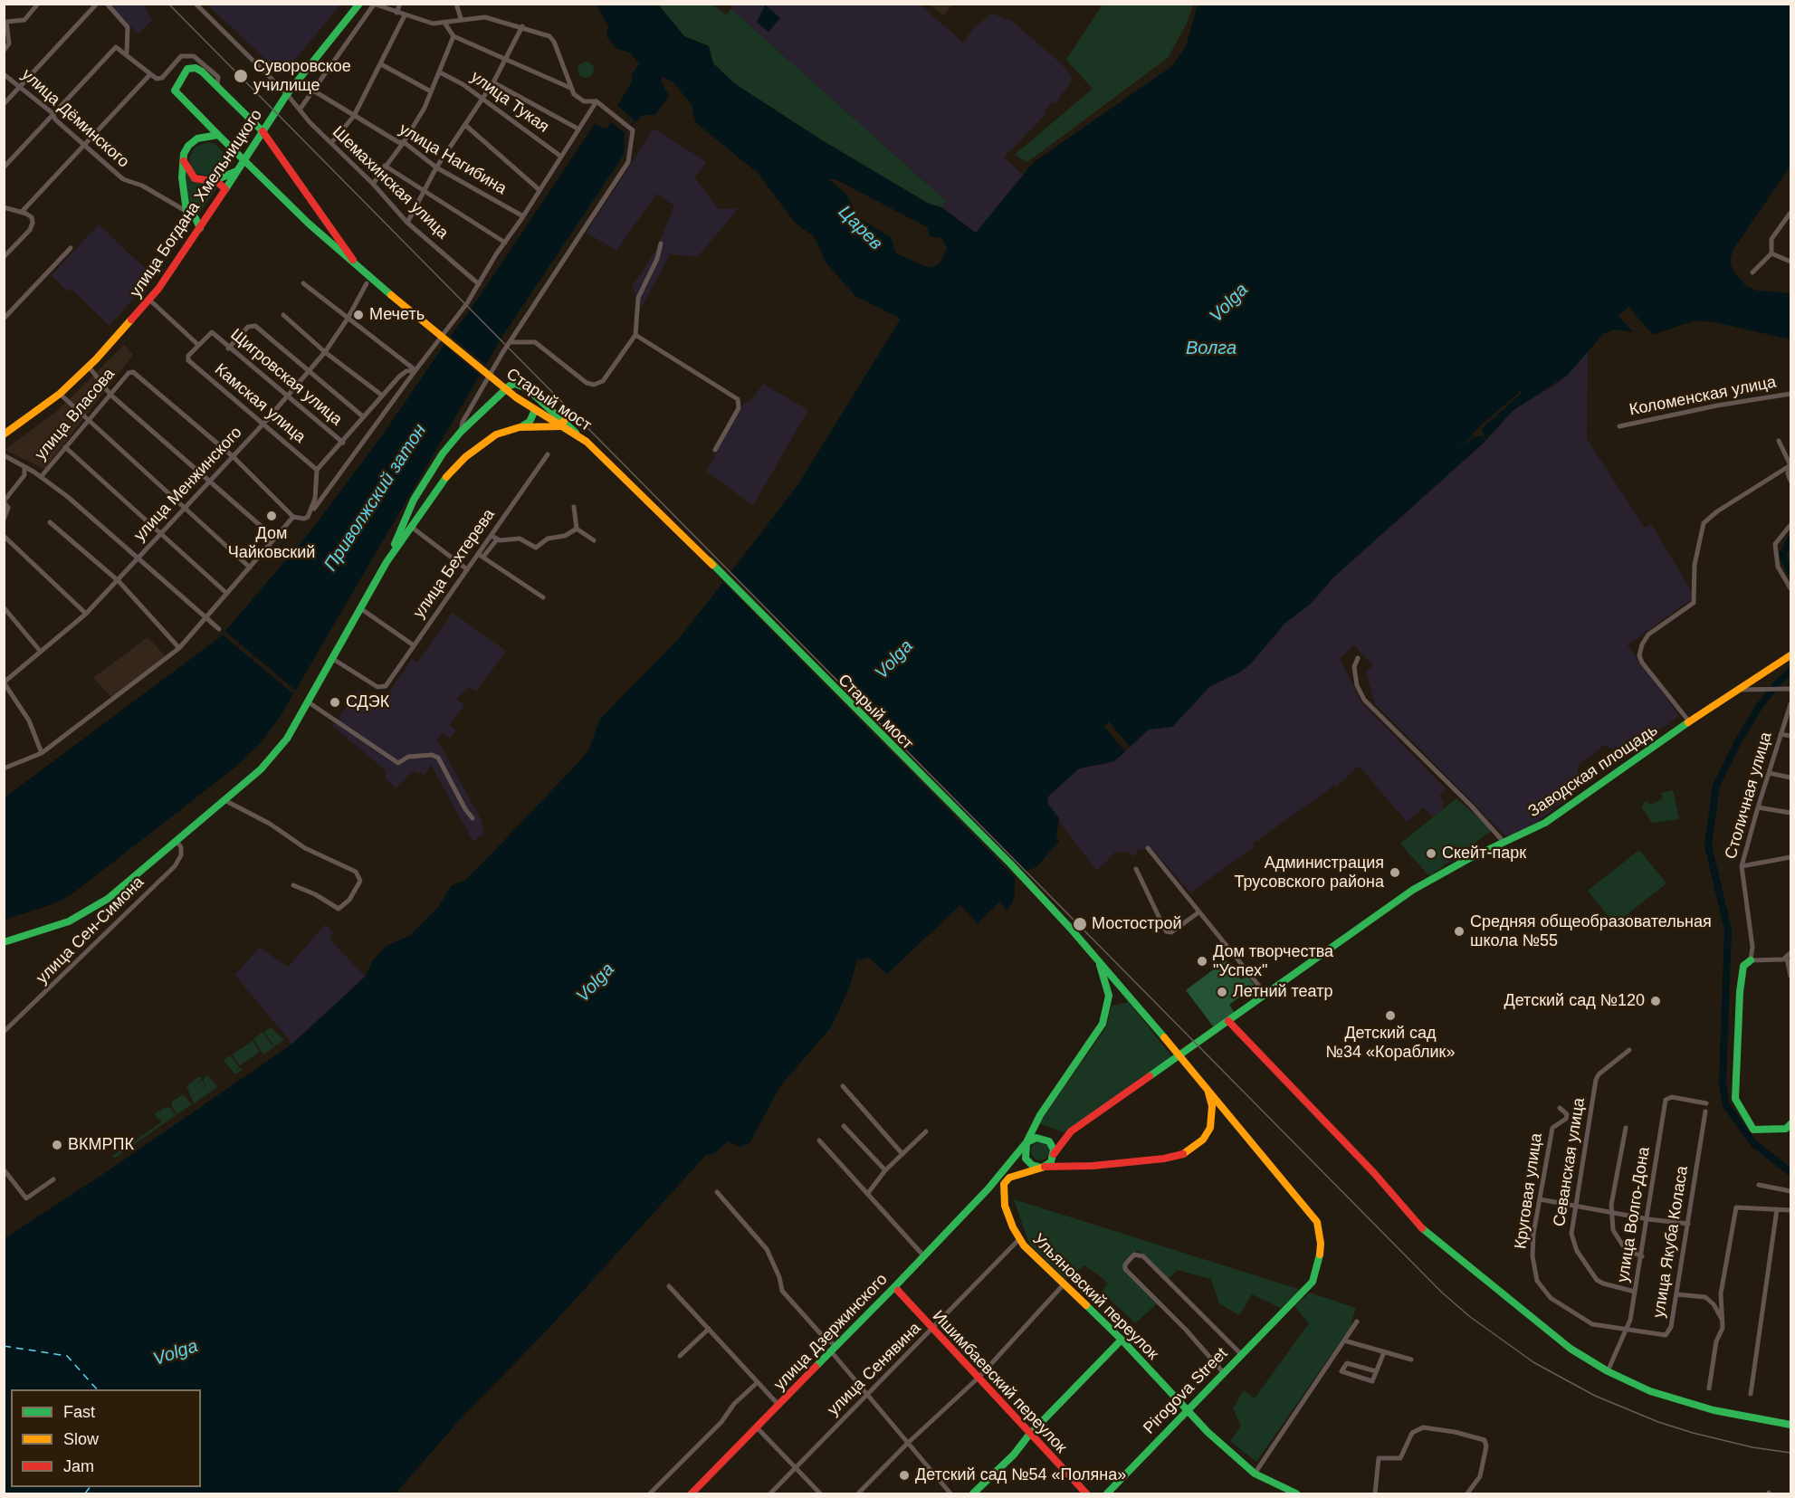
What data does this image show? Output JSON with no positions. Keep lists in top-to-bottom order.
{
  "streets": {
    "main road": [
      "улица Богдана Хмельницкого",
      "Старый мост",
      "Заводская площадь",
      "Ульяновский переулок",
      "улица Дзержинского",
      "Ишимбаевский переулок",
      "Pirogova Street"
    ],
    "street": [
      "улица Тукая",
      "улица Дёминского",
      "улица Нагибина",
      "Шемахинская улица",
      "Щигровская улица",
      "Коломенская улица",
      "Камская улица",
      "улица Власова",
      "улица Менжинского",
      "улица Бехтерева",
      "Столичная улица",
      "улица Сен-Симона",
      "Севанская улица",
      "Круговая улица",
      "улица Волго-Дона",
      "улица Якуба Коласа",
      "улица Сенявина"
    ]
  },
  "crossings": [
    ["Шемахинская улица", "улица Богдана Хмельницкого"],
    ["Щигровская улица", "Камская улица"],
    ["Щигровская улица", "улица Менжинского"],
    ["Старый мост", "улица Дзержинского"],
    ["Камская улица", "улица Менжинского"],
    ["улица Власова", "улица Менжинского"],
    ["Севанская улица", "улица Волго-Дона"],
    ["Круговая улица", "улица Волго-Дона"],
    ["Круговая улица", "улица Якуба Коласа"],
    ["улица Волго-Дона", "улица Якуба Коласа"],
    ["Ульяновский переулок", "улица Сенявина"],
    ["Ульяновский переулок", "Pirogova Street"],
    ["улица Дзержинского", "Ишимбаевский переулок"],
    ["улица Сенявина", "Ишимбаевский переулок"]
  ],
  "water": [
    "Царев",
    "Volga",
    "Волга",
    "Приволжский затон"
  ],
  "places": [
    "Суворовское училище",
    "Мечеть",
    "Дом Чайковский",
    "СДЭК",
    "Скейт-парк",
    "Администрация Трусовского района",
    "Мостострой",
    "Средняя общеобразовательная школа №55",
    "Дом творчества \"Успех\"",
    "Летний театр",
    "Детский сад №120",
    "Детский сад №34 «Кораблик»",
    "ВКМРПК",
    "Детский сад №54 «Поляна»"
  ],
  "legend": ["Fast", "Slow", "Jam"]
}
